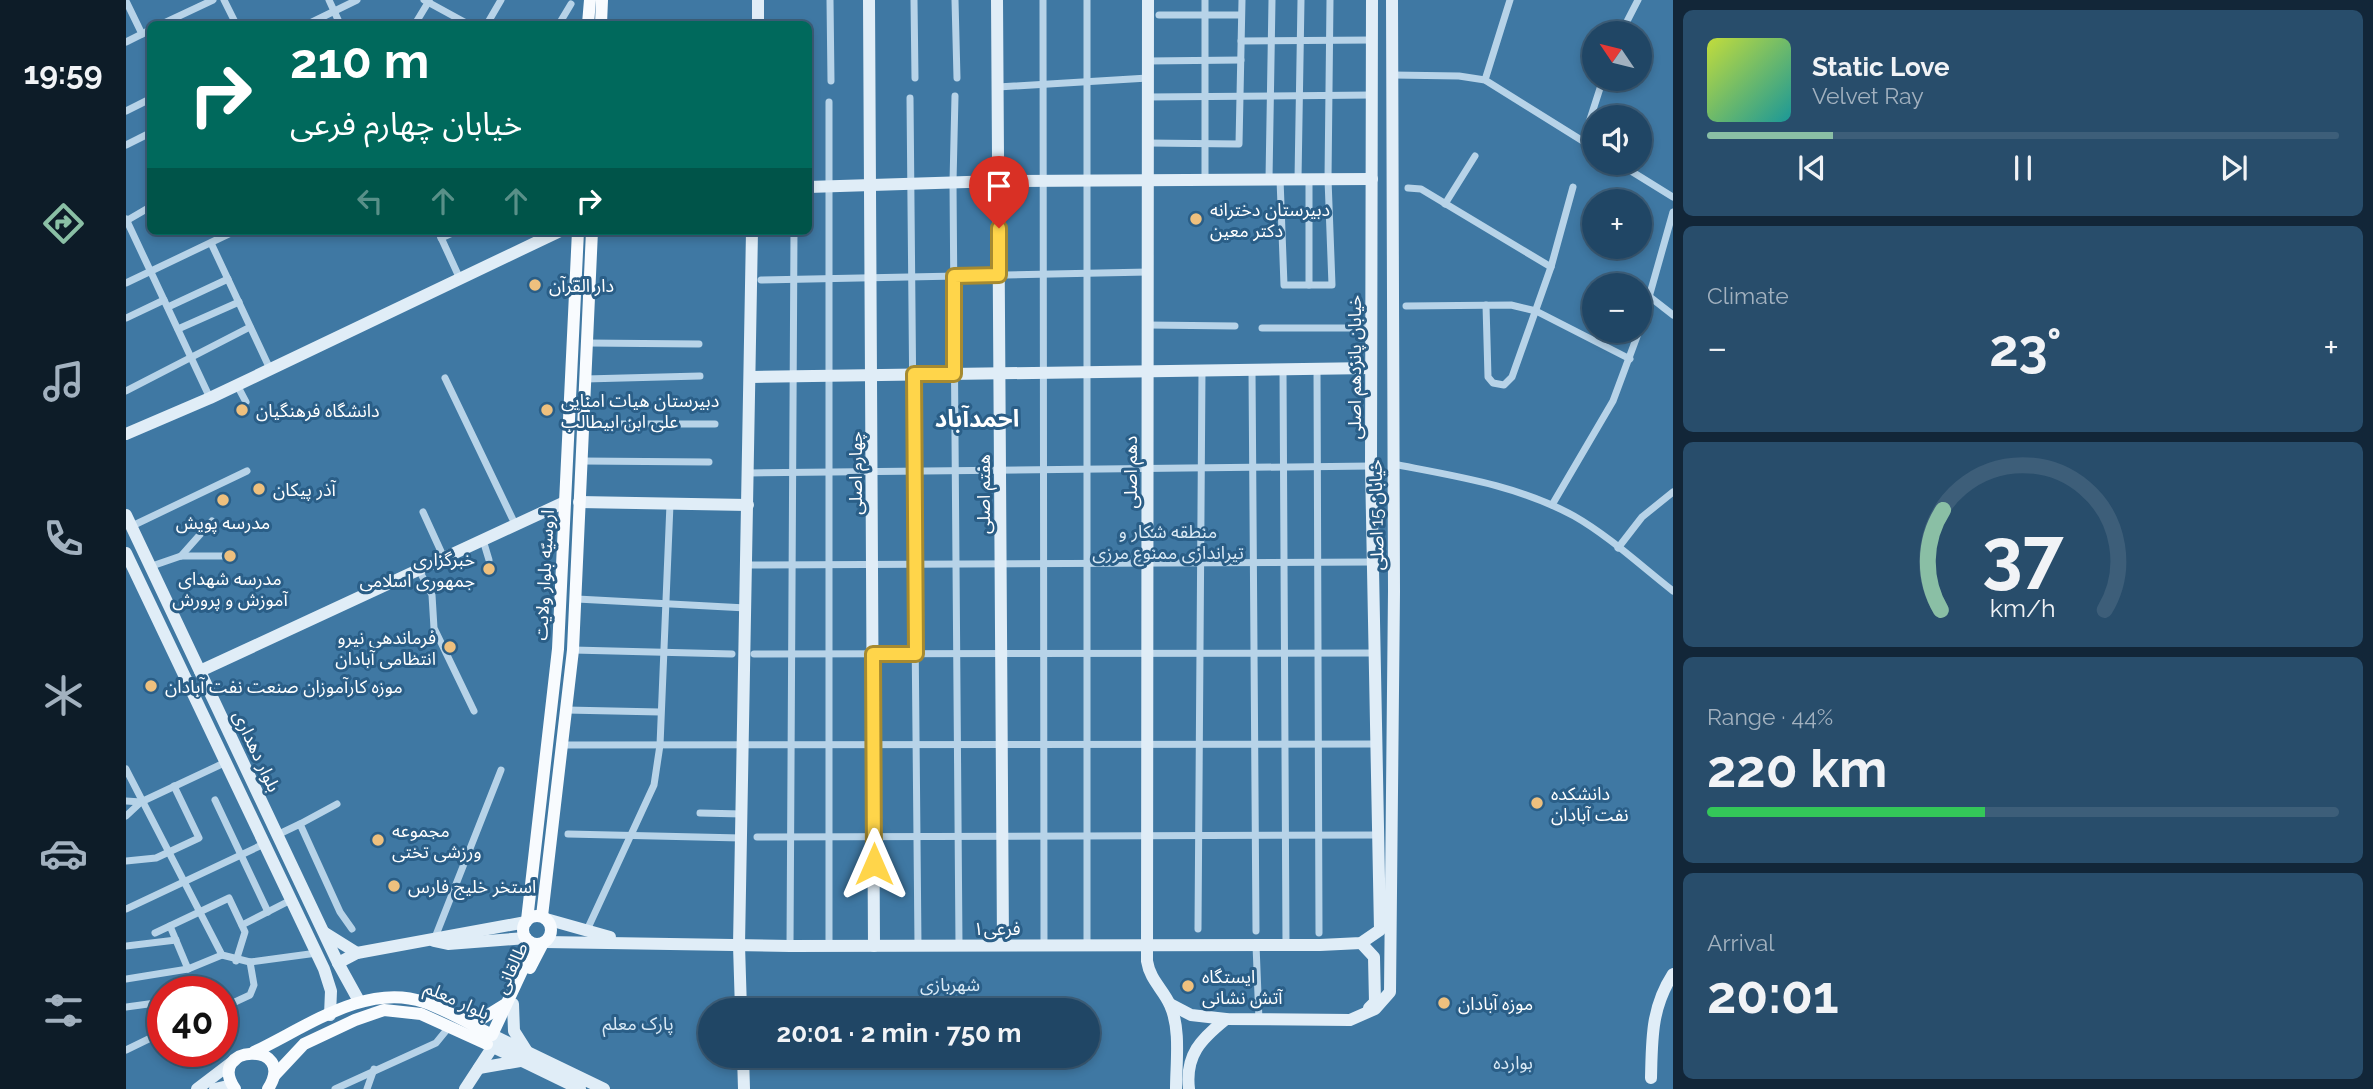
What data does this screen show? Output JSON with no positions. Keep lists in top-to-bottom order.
{
  "streets": {
    "main road": [
      "خیابان پانزدهم اصلی",
      "دهم اصلی",
      "چهارم اصلی",
      "هفتم اصلی",
      "خیابان 15 اصلی",
      "اروسیّه بلوار ولایت",
      "بلوار دهداری",
      "فرعی۱",
      "طالقانی",
      "بلوار معلم"
    ]
  },
  "crossings": [
    ["خیابان پانزدهم اصلی", "فرعی۱"],
    ["دهم اصلی", "فرعی۱"],
    ["چهارم اصلی", "فرعی۱"],
    ["هفتم اصلی", "فرعی۱"],
    ["اروسیّه بلوار ولایت", "طالقانی"],
    ["بلوار دهداری", "بلوار معلم"],
    ["طالقانی", "بلوار معلم"]
  ],
  "districts": ["احمدآباد"],
  "parks": [
    "منطقه شکار و تیراندازی ممنوع مرزی",
    "شهربازی",
    "پارک معلم",
    "بوارده"
  ],
  "places": [
    "دبیرستان دخترانه دکتر معین",
    "دار القرآن",
    "دانشگاه فرهنگیان",
    "دبیرستان هیات امنایی علی ابن ابیطالب",
    "آذر پیکان",
    "مدرسه پویش",
    "مدرسه شهدای آموزش و پرورش",
    "خبرگزاری جمهوری اسلامی",
    "فرماندهی نیرو انتظامی آبادان",
    "موزه کارآموزان صنعت نفت آبادان",
    "دانشکده نفت آبادان",
    "مجموعه ورزشی تختی",
    "استخر خلیج فارس",
    "ایستگاه آتش نشانی",
    "موزه آبادان"
  ],
  "north": "top left",
  "page": {
    "tabs": "19:59",
    "map_buttons": ["+", "−"],
    "turn": ["210 m", "خیابان چهارم فرعی"],
    "song": ["Static Love", "Velvet Ray"],
    "tile": [
      "Climate",
      ["Range · 44%", "220 km"],
      ["Arrival", "20:01"]
    ],
    "heat": ["−", "23°", "+"],
    "limit": "40",
    "trip": "20:01 · 2 min · 750 m",
    "gauge": ["37", "km/h"]
  }
}
